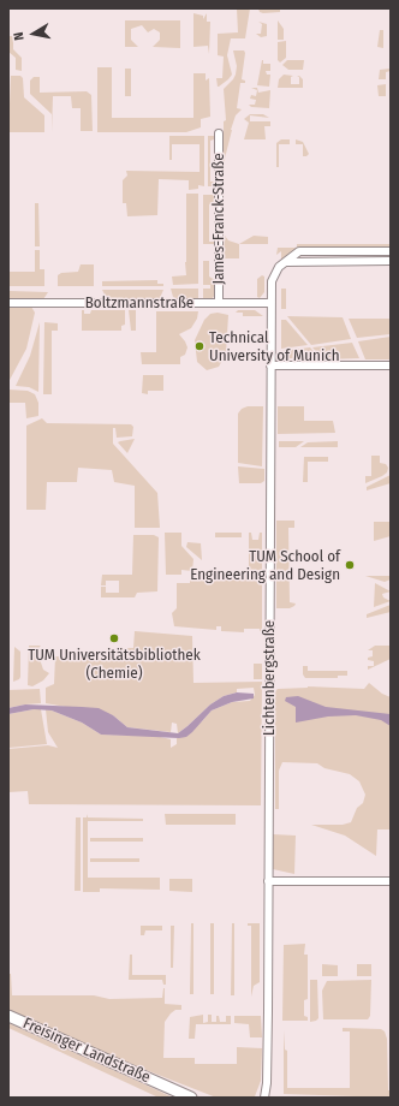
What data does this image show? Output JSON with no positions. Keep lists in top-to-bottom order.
{
  "streets": {
    "main road": ["Freisinger Landstraße"],
    "street": ["James-Franck-Straße", "Boltzmannstraße", "Lichtenbergstraße"]
  },
  "crossings": [
    ["James-Franck-Straße", "Boltzmannstraße"],
    ["Boltzmannstraße", "Lichtenbergstraße"]
  ],
  "places": ["Technical University of Munich", "TUM School of Engineering and Design", "TUM Universitätsbibliothek (Chemie)"],
  "north": "left"
}
